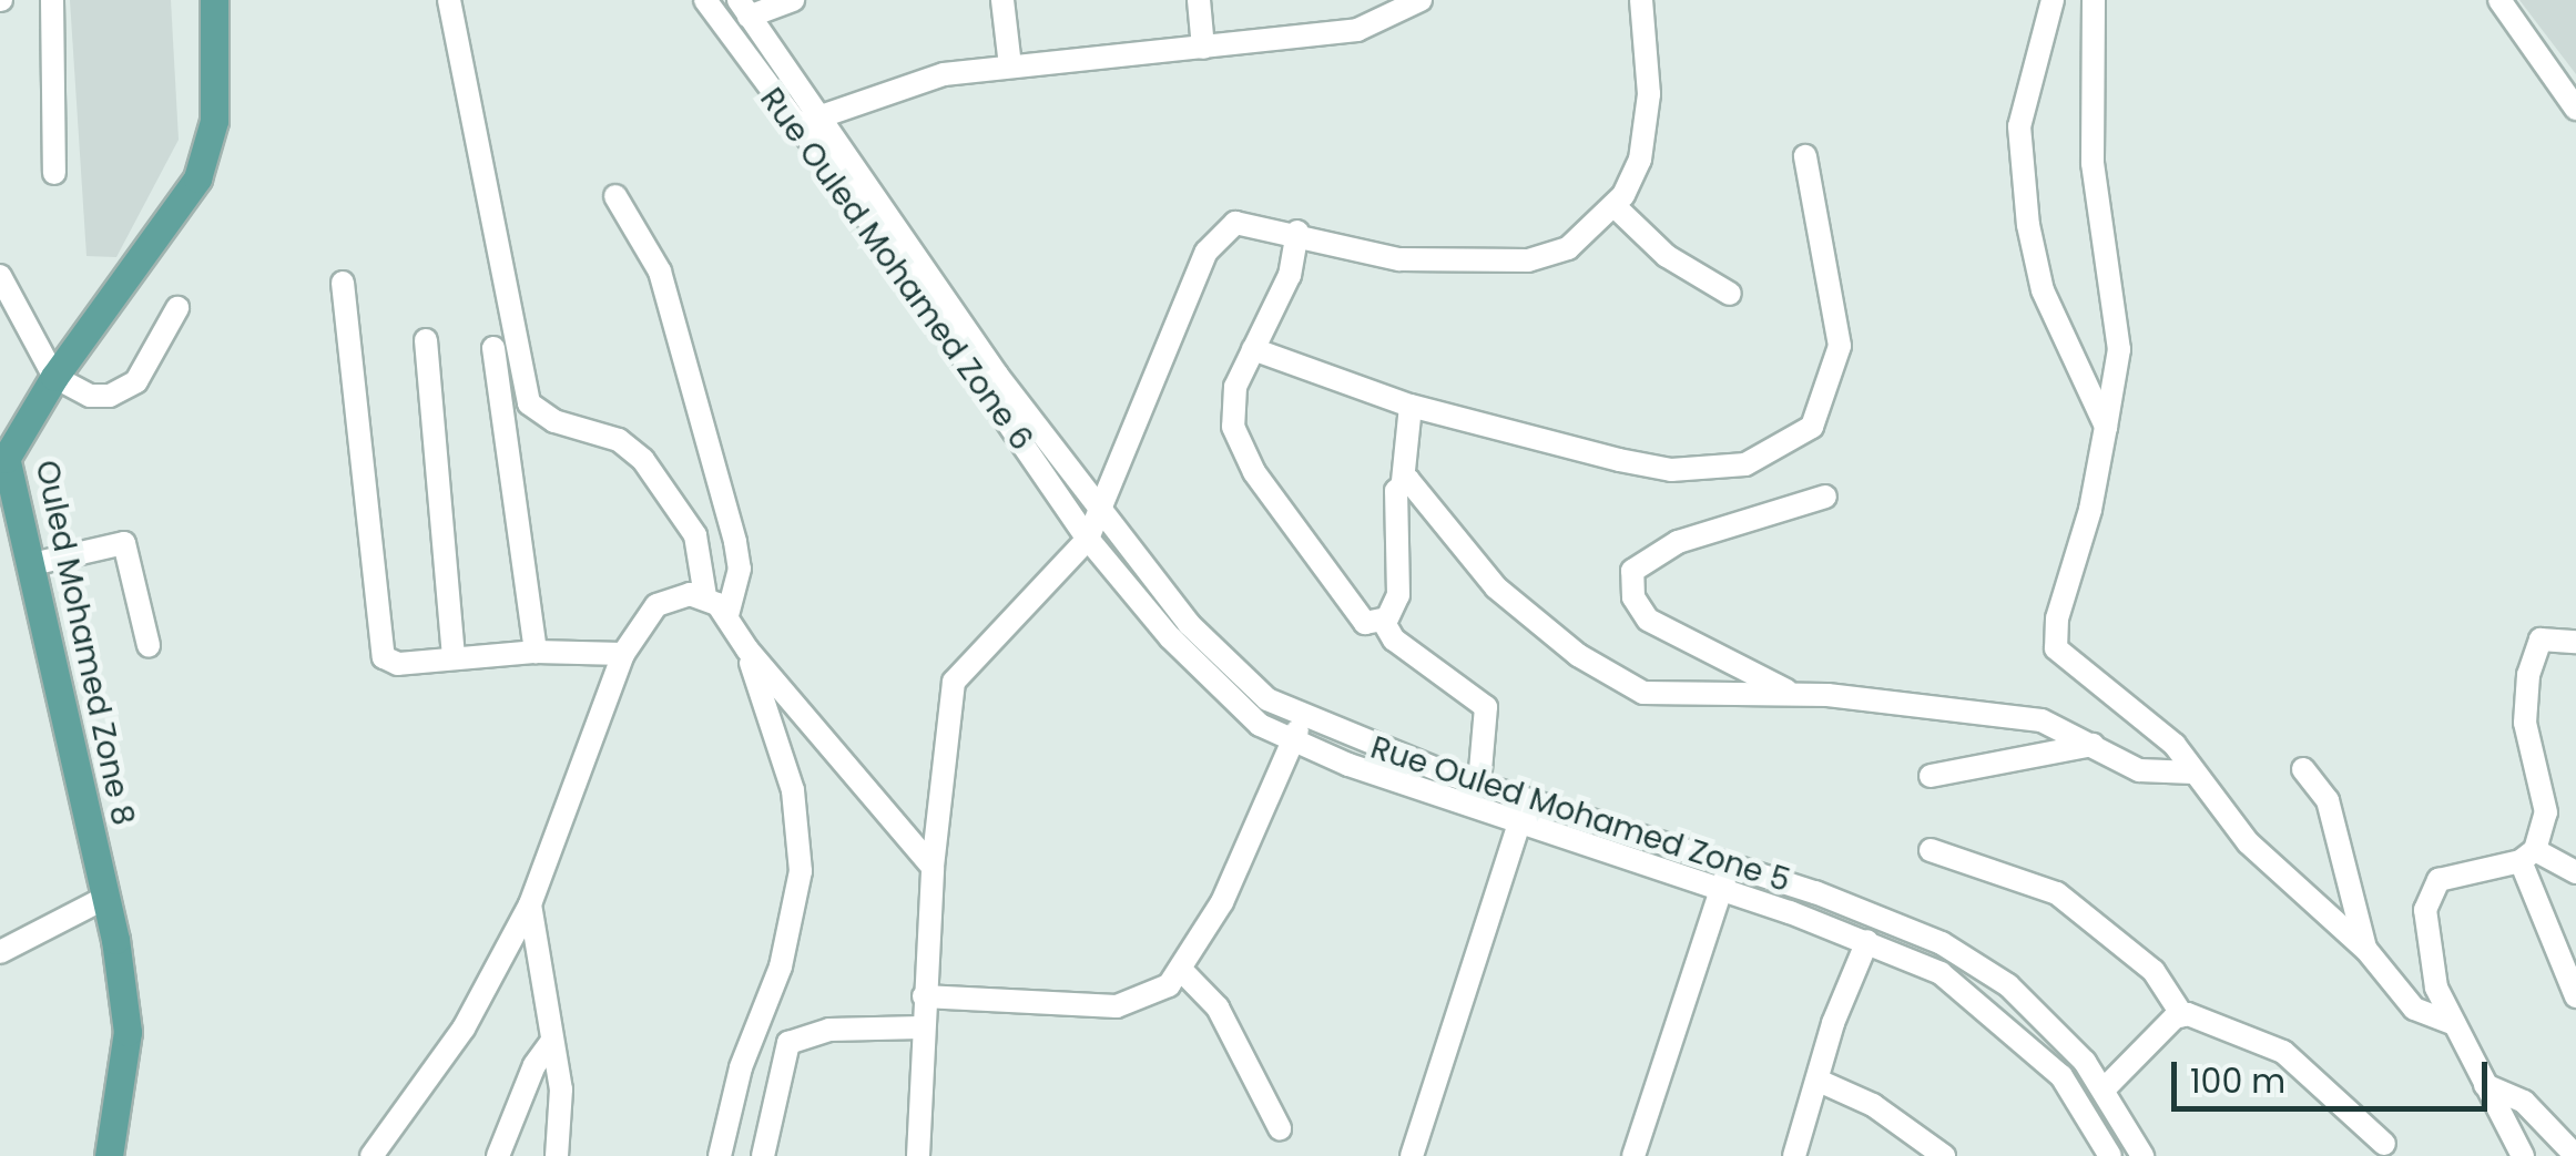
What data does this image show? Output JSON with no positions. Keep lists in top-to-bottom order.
{
  "streets": {
    "main road": ["Ouled Mohamed Zone 8"],
    "street": ["Rue Ouled Mohamed Zone 6", "Rue Ouled Mohamed Zone 5"]
  },
  "crossings": [
    ["Rue Ouled Mohamed Zone 6", "Rue Ouled Mohamed Zone 5"]
  ],
  "scale_bar": "100 m"
}
